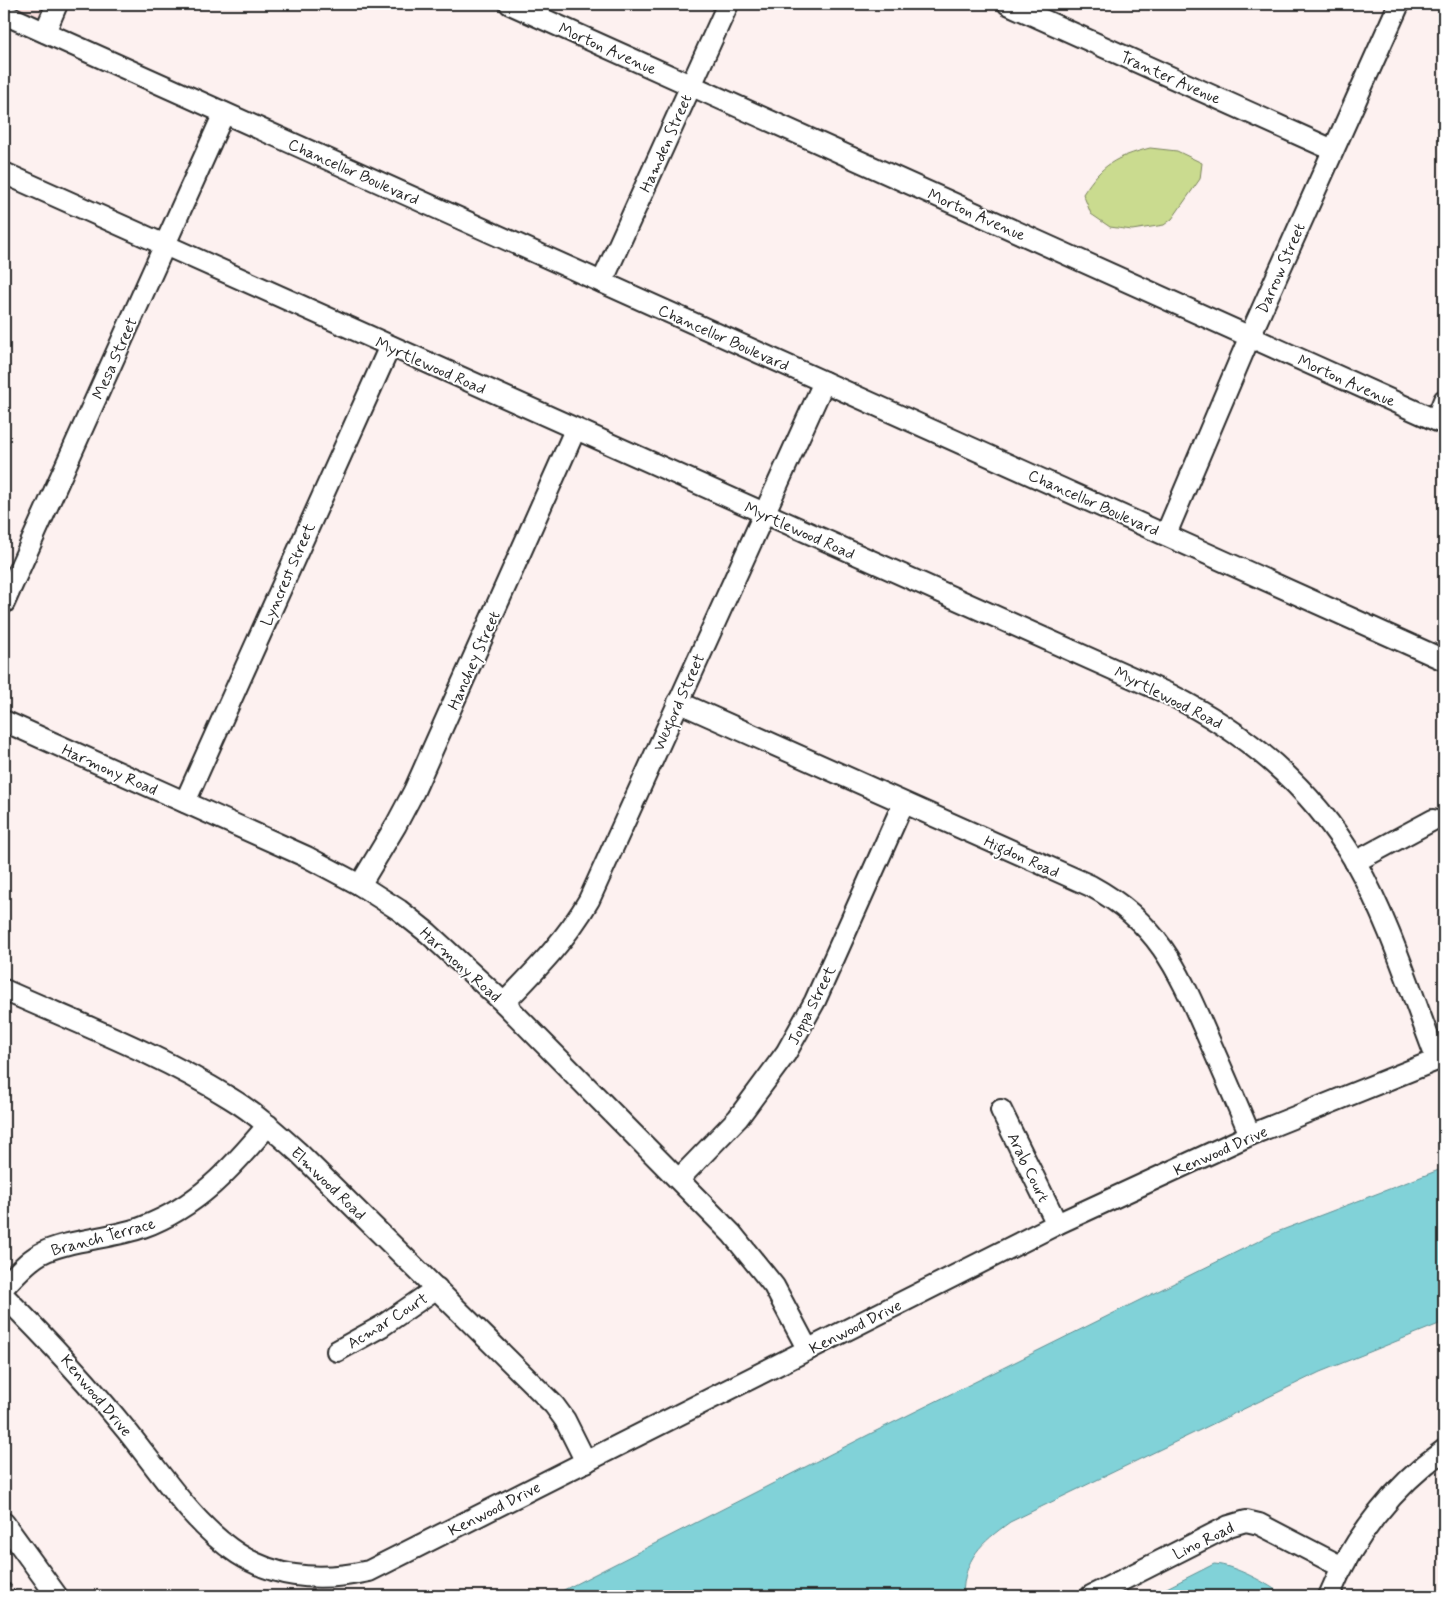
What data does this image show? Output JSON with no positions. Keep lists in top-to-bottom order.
{
  "streets": {
    "street": [
      "Morton Avenue",
      "Tranter Avenue",
      "Hamden Street",
      "Chancellor Boulevard",
      "Darrow Street",
      "Mesa Street",
      "Myrtlewood Road",
      "Lyncrest Street",
      "Hanchey Street",
      "Wexford Street",
      "Harmony Road",
      "Higdon Road",
      "Joppa Street",
      "Kenwood Drive",
      "Arab Court",
      "Elmwood Road",
      "Branch Terrace",
      "Acmar Court",
      "Lino Road"
    ]
  },
  "crossings": [
    ["Morton Avenue", "Hamden Street"],
    ["Morton Avenue", "Darrow Street"],
    ["Tranter Avenue", "Darrow Street"],
    ["Hamden Street", "Chancellor Boulevard"],
    ["Chancellor Boulevard", "Darrow Street"],
    ["Chancellor Boulevard", "Mesa Street"],
    ["Chancellor Boulevard", "Wexford Street"],
    ["Mesa Street", "Myrtlewood Road"],
    ["Myrtlewood Road", "Lyncrest Street"],
    ["Myrtlewood Road", "Hanchey Street"],
    ["Myrtlewood Road", "Wexford Street"],
    ["Myrtlewood Road", "Kenwood Drive"],
    ["Lyncrest Street", "Harmony Road"],
    ["Hanchey Street", "Harmony Road"],
    ["Wexford Street", "Harmony Road"],
    ["Wexford Street", "Higdon Road"],
    ["Harmony Road", "Joppa Street"],
    ["Harmony Road", "Kenwood Drive"],
    ["Higdon Road", "Joppa Street"],
    ["Higdon Road", "Kenwood Drive"],
    ["Kenwood Drive", "Arab Court"],
    ["Kenwood Drive", "Elmwood Road"],
    ["Elmwood Road", "Branch Terrace"],
    ["Elmwood Road", "Acmar Court"]
  ]
}
